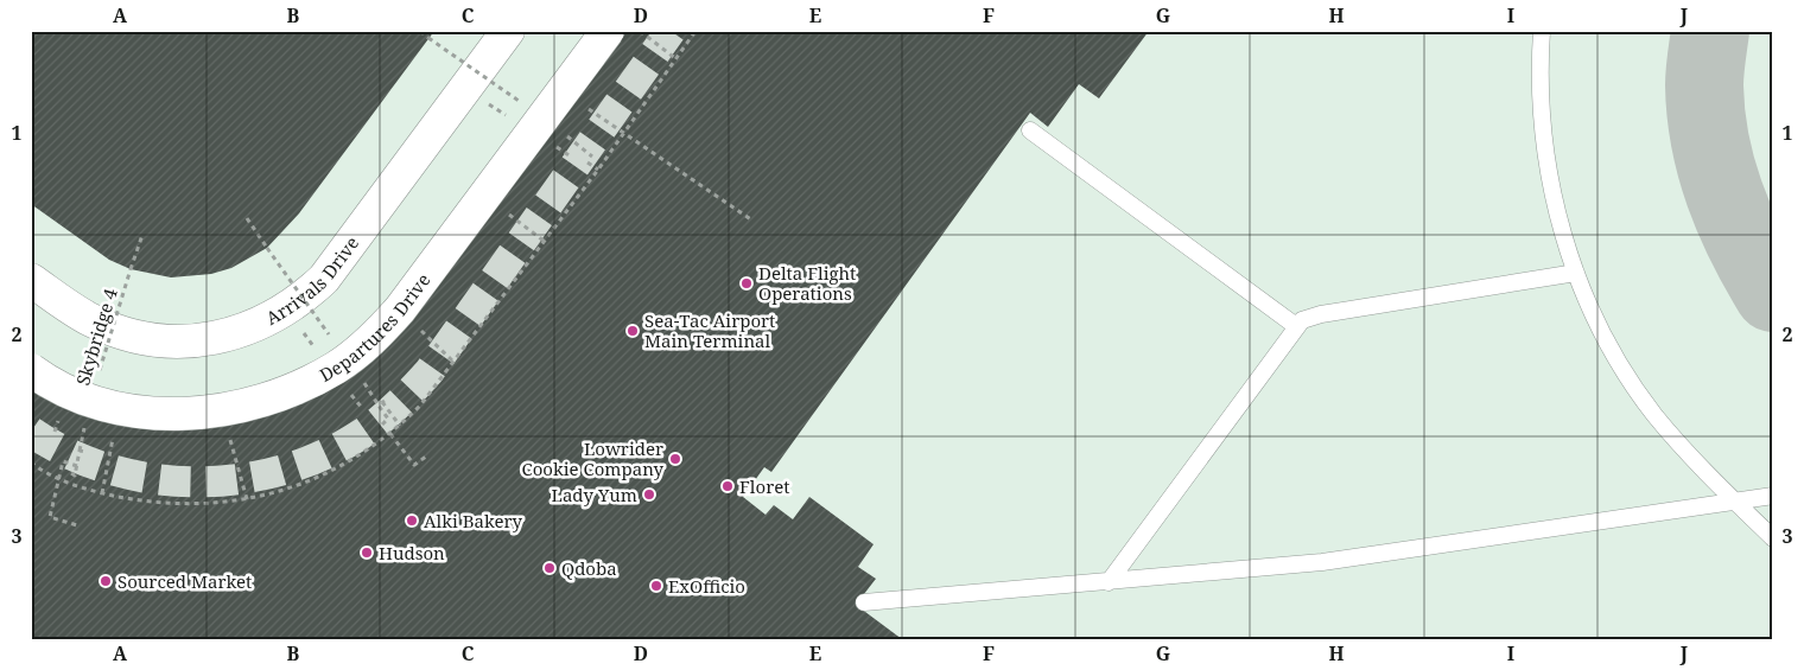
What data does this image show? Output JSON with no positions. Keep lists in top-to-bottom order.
{
  "streets": {
    "main road": ["Arrivals Drive", "Departures Drive"],
    "path": ["Skybridge 4"]
  },
  "places": [
    "Delta Flight Operations",
    "Sea-Tac Airport Main Terminal",
    "Lowrider Cookie Company",
    "Floret",
    "Lady Yum",
    "Alki Bakery",
    "Hudson",
    "Qdoba",
    "Sourced Market",
    "ExOfficio"
  ],
  "grid": {
    "columns": [
      "A",
      "B",
      "C",
      "D",
      "E",
      "F",
      "G",
      "H",
      "I",
      "J"
    ],
    "rows": ["1", "2", "3"]
  }
}
